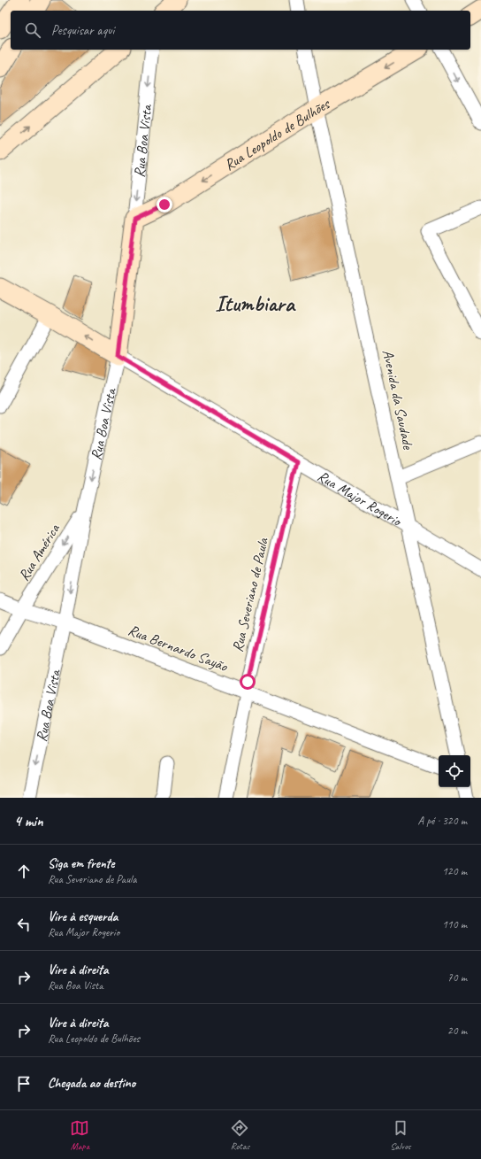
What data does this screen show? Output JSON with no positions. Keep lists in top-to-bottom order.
{
  "streets": {
    "main road": ["Rua Leopoldo de Bulhões", "Rua Boa Vista", "Rua Major Rogerio"],
    "street": [
      "Avenida da Saudade",
      "Rua América",
      "Rua Severiano de Paula",
      "Rua Bernardo Sayão"
    ]
  },
  "crossings": [
    ["Rua Leopoldo de Bulhões", "Rua Boa Vista"],
    ["Rua Leopoldo de Bulhões", "Avenida da Saudade"],
    ["Rua Boa Vista", "Rua Major Rogerio"],
    ["Rua Boa Vista", "Rua América"],
    ["Rua Boa Vista", "Rua Bernardo Sayão"],
    ["Avenida da Saudade", "Rua Major Rogerio"],
    ["Rua Major Rogerio", "Rua Severiano de Paula"],
    ["Rua América", "Rua Bernardo Sayão"],
    ["Rua Severiano de Paula", "Rua Bernardo Sayão"]
  ],
  "one_way": ["Rua Leopoldo de Bulhões", "Rua Boa Vista", "Rua América"],
  "districts": ["Itumbiara"],
  "page": {
    "search": "Pesquisar aqui",
    "heading": ["4 min", "A pé · 320 m"],
    "list": [
      ["Siga em frente", "Rua Severiano de Paula", "120 m"],
      ["Vire à esquerda", "Rua Major Rogerio", "110 m"],
      ["Vire à direita", "Rua Boa Vista", "70 m"],
      ["Vire à direita", "Rua Leopoldo de Bulhões", "20 m"],
      "Chegada ao destino"
    ],
    "nav": ["Mapa", "Rotas", "Salvos"]
  }
}
